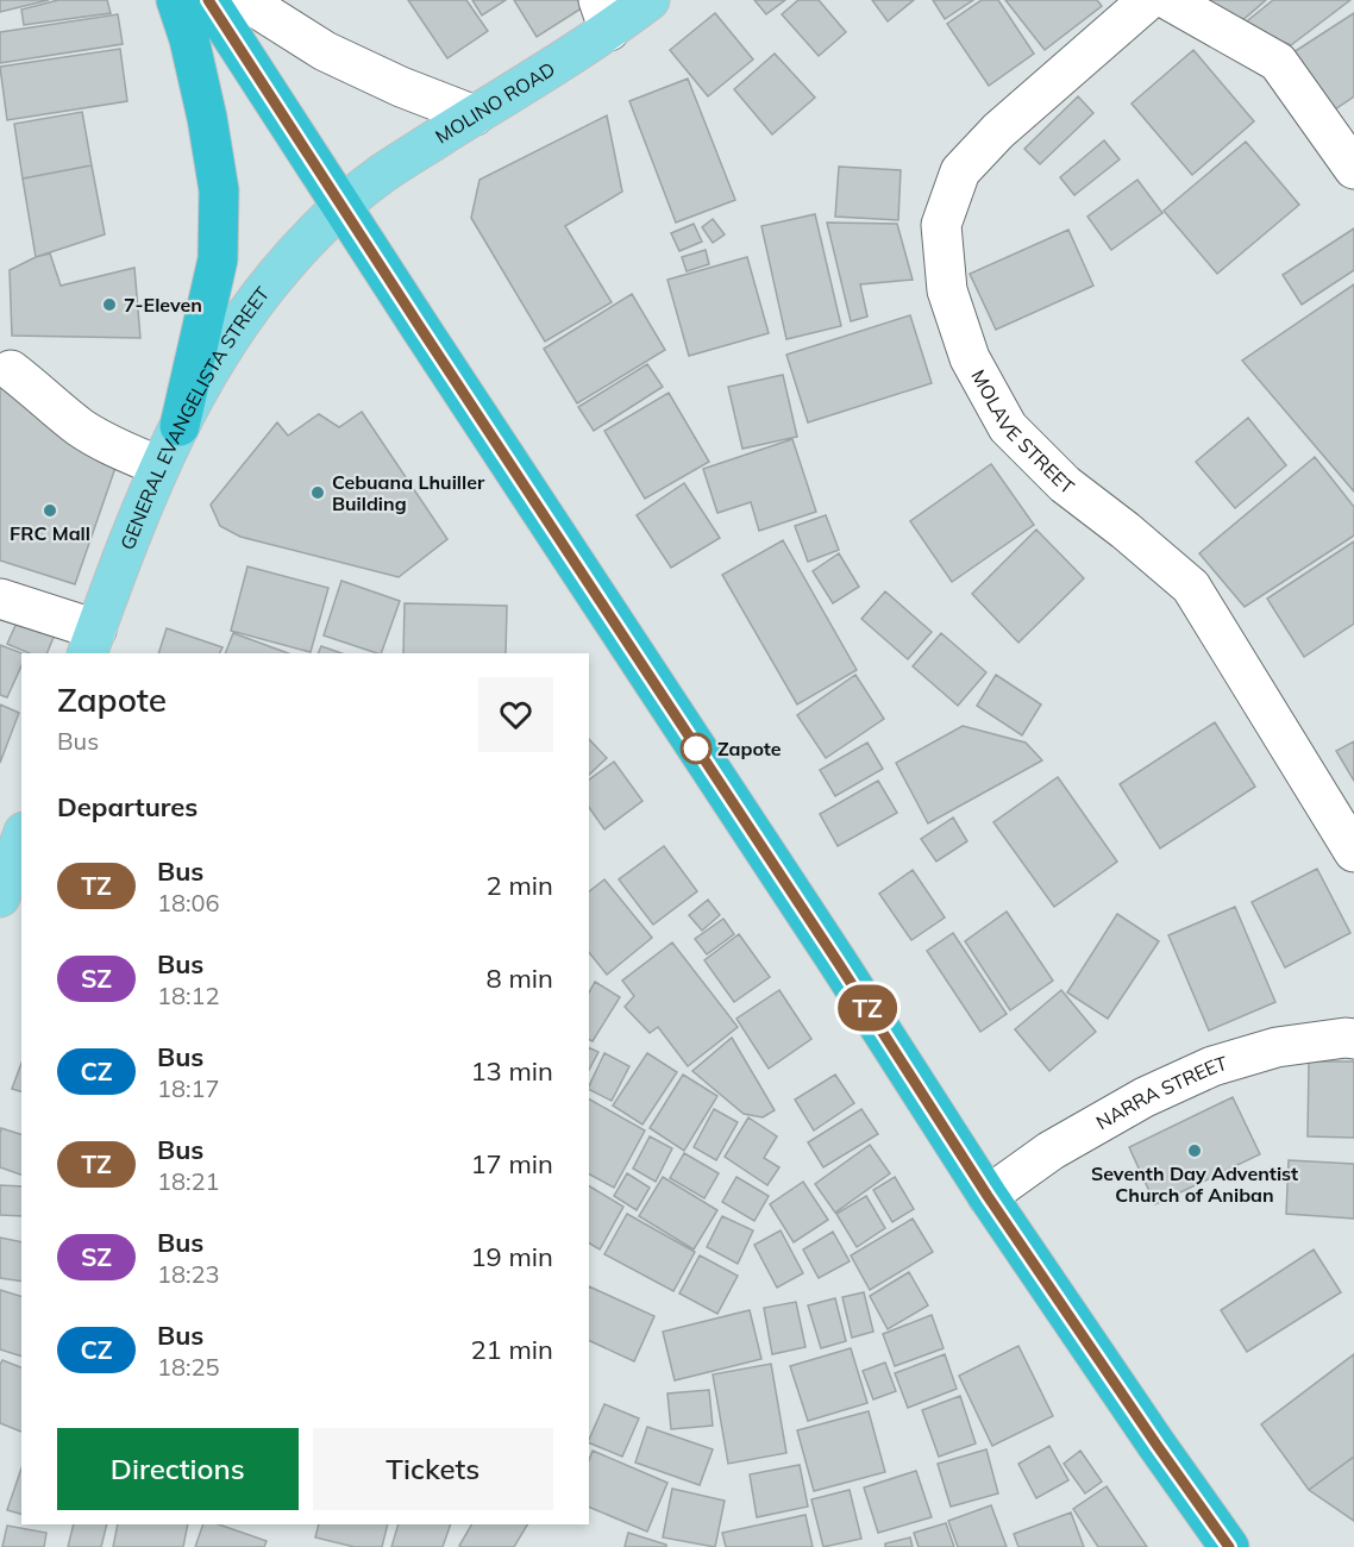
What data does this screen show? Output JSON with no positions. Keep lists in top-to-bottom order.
{
  "streets": {
    "main road": ["MOLINO ROAD", "GENERAL EVANGELISTA STREET"],
    "street": ["MOLAVE STREET", "NARRA STREET"]
  },
  "crossings": [
    ["MOLINO ROAD", "GENERAL EVANGELISTA STREET"]
  ],
  "places": [
    "7-Eleven",
    "Cebuana Lhuiller Building",
    "FRC Mall",
    "Zapote",
    "Seventh Day Adventist Church of Aniban"
  ],
  "lines": ["bus line TZ"],
  "page": {
    "on_map": "TZ",
    "heading": [
      ["Zapote", "Bus"],
      "Departures"
    ],
    "list": [
      {
        "mark": "TZ",
        "name": "Bus",
        "note": "18:06",
        "value": "2 min"
      },
      {
        "mark": "SZ",
        "name": "Bus",
        "note": "18:12",
        "value": "8 min"
      },
      {
        "mark": "CZ",
        "name": "Bus",
        "note": "18:17",
        "value": "13 min"
      },
      {
        "mark": "TZ",
        "name": "Bus",
        "note": "18:21",
        "value": "17 min"
      },
      {
        "mark": "SZ",
        "name": "Bus",
        "note": "18:23",
        "value": "19 min"
      },
      {
        "mark": "CZ",
        "name": "Bus",
        "note": "18:25",
        "value": "21 min"
      }
    ],
    "buttons": ["Directions", "Tickets"]
  }
}
